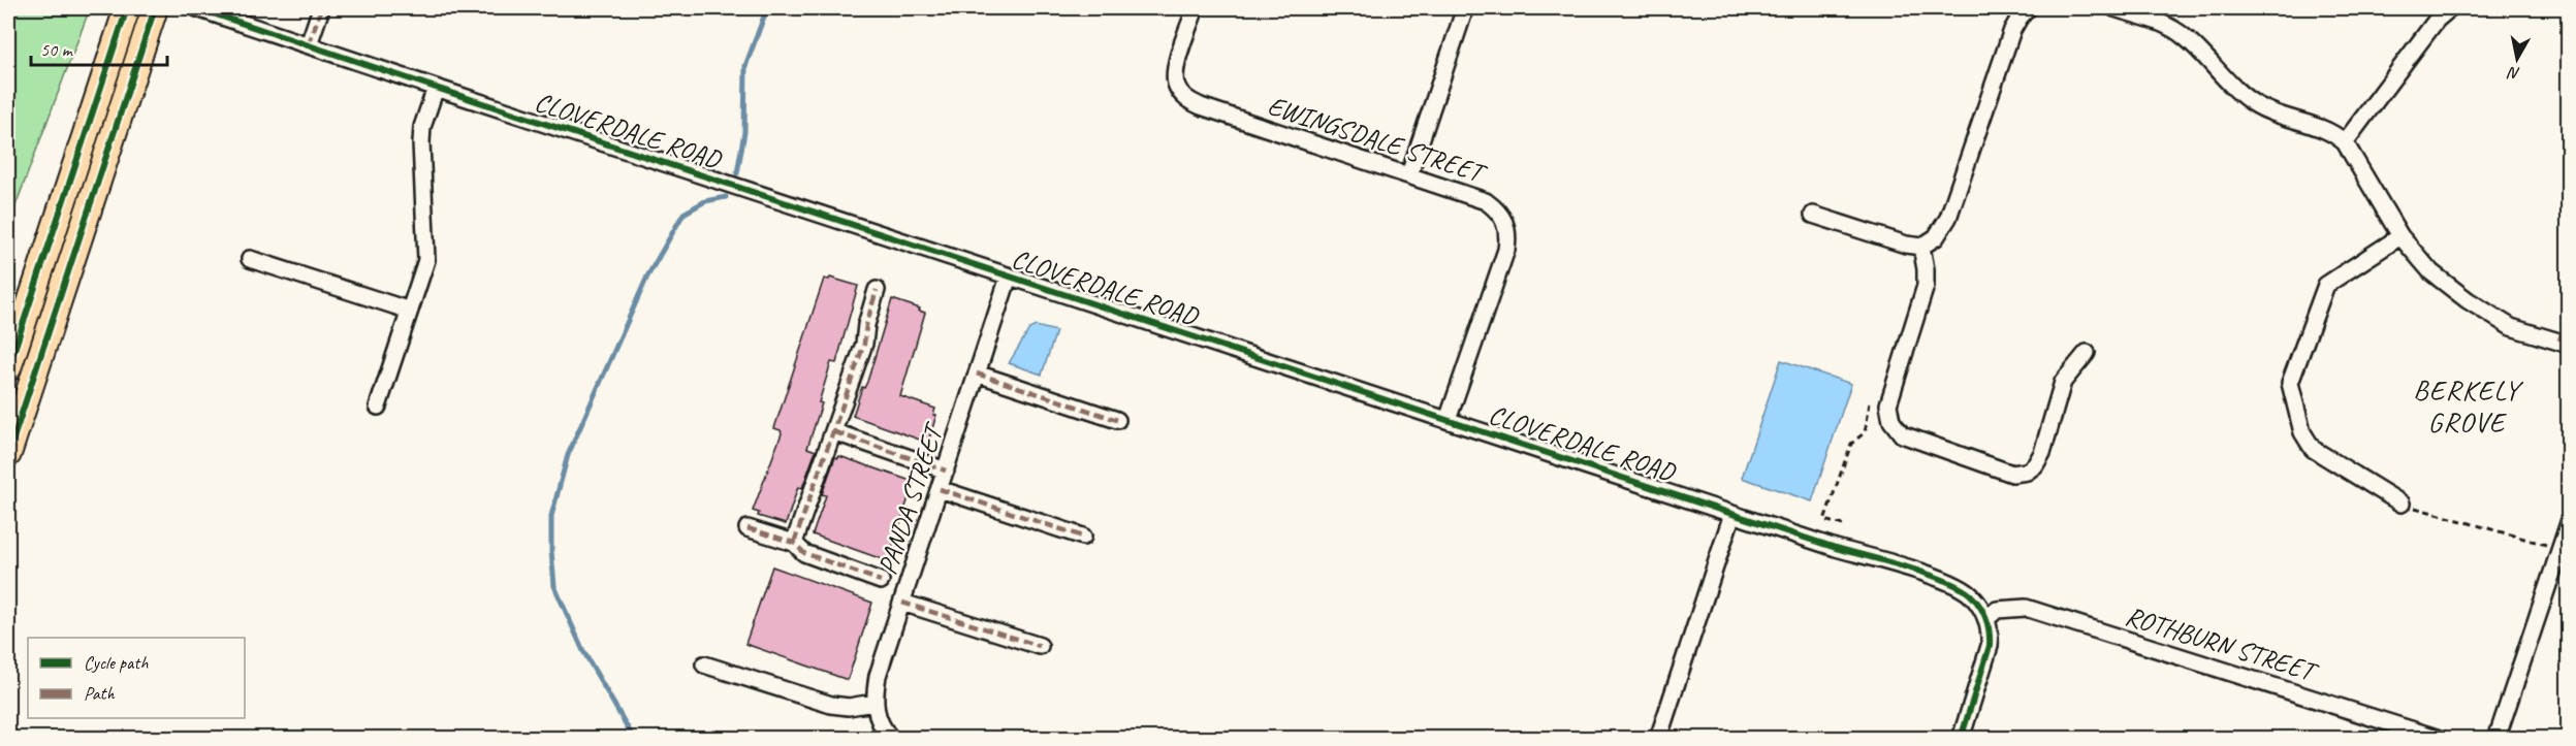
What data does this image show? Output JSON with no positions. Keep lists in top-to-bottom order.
{
  "streets": {
    "street": [
      "CLOVERDALE ROAD",
      "EWINGSDALE STREET",
      "PANDA STREET",
      "ROTHBURN STREET"
    ]
  },
  "crossings": [
    ["CLOVERDALE ROAD", "EWINGSDALE STREET"],
    ["CLOVERDALE ROAD", "PANDA STREET"],
    ["CLOVERDALE ROAD", "ROTHBURN STREET"]
  ],
  "districts": ["BERKELY GROVE"],
  "legend": ["Cycle path", "Path"],
  "scale_bar": "50 m",
  "north": "bottom"
}
